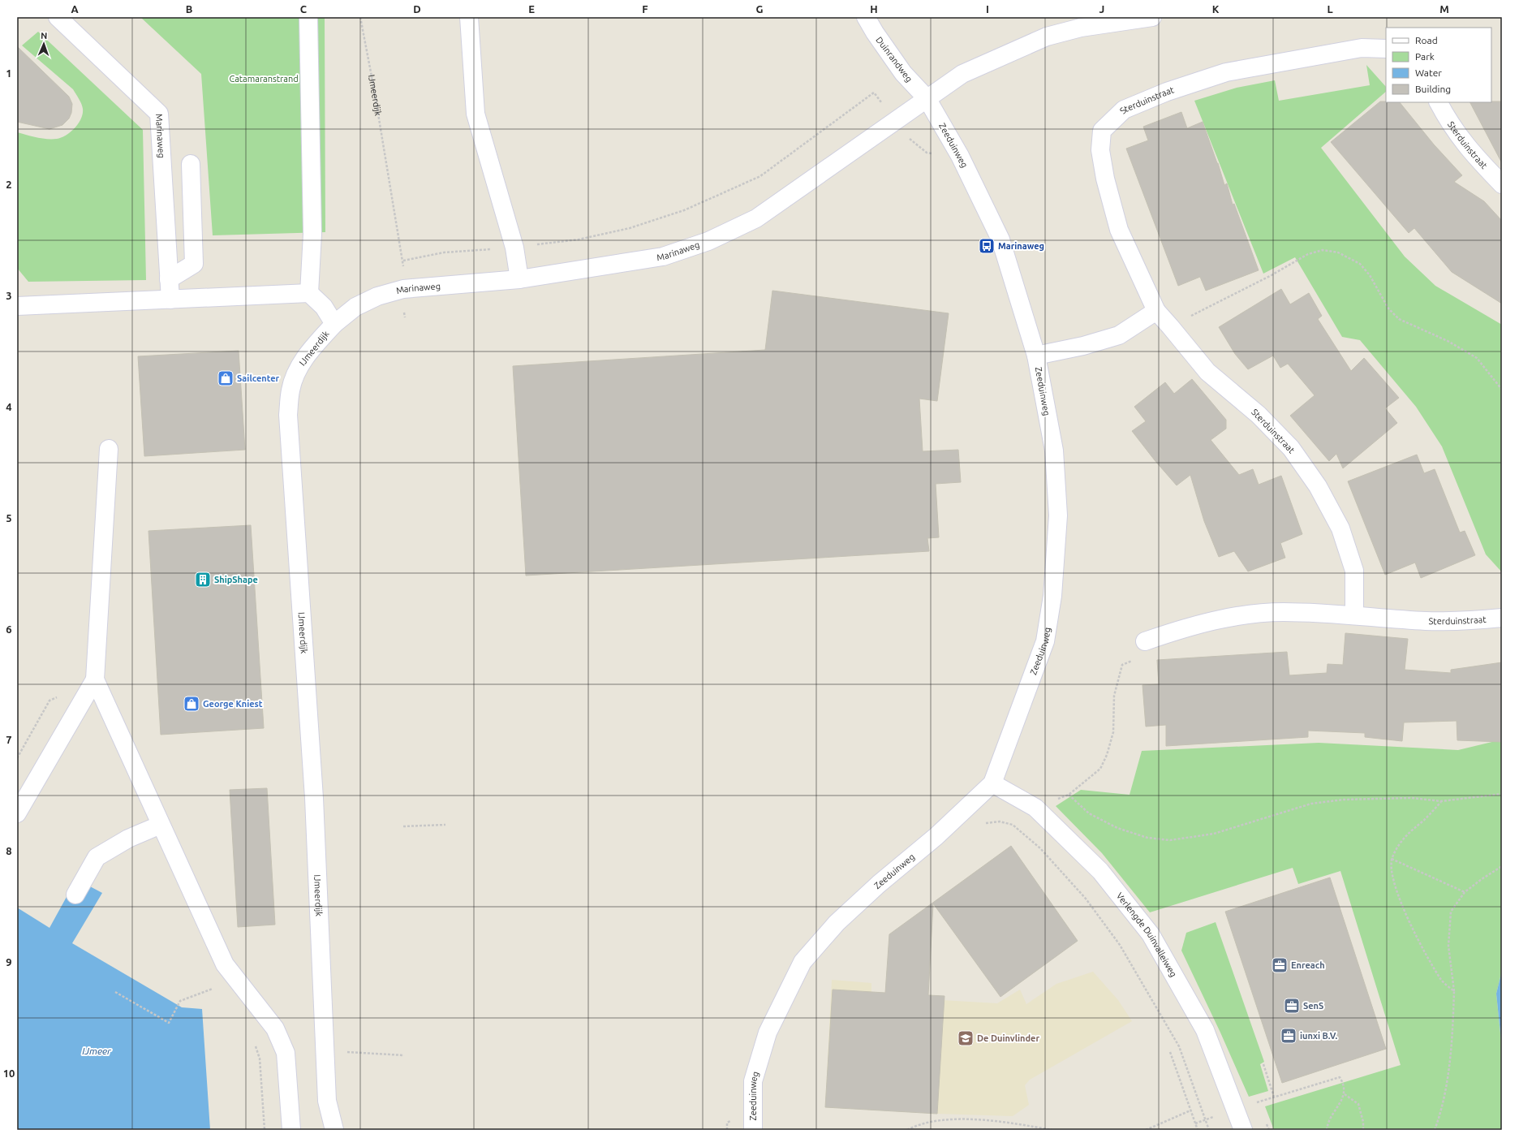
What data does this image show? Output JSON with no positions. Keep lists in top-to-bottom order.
{
  "streets": {
    "street": [
      "Duinrandweg",
      "IJmeerdijk",
      "Sterduinstraat",
      "Marinaweg",
      "Zeeduinweg",
      "Verlengde Duinvalleiweg"
    ]
  },
  "crossings": [
    ["Duinrandweg", "Marinaweg"],
    ["Duinrandweg", "Zeeduinweg"],
    ["IJmeerdijk", "Marinaweg"],
    ["Marinaweg", "Zeeduinweg"],
    ["Zeeduinweg", "Verlengde Duinvalleiweg"]
  ],
  "water": ["IJmeer"],
  "parks": ["Catamaranstrand"],
  "places": {
    "bus stop": ["Marinaweg"],
    "shop": ["Sailcenter", "George Kniest"],
    "building": ["ShipShape"],
    "office": ["Enreach", "SenS", "iunxi B.V."],
    "school or university": ["De Duinvlinder"]
  },
  "legend": [
    "Road",
    "Park",
    "Water",
    "Building"
  ],
  "north": "top",
  "grid": {
    "columns": [
      "A",
      "B",
      "C",
      "D",
      "E",
      "F",
      "G",
      "H",
      "I",
      "J",
      "K",
      "L",
      "M"
    ],
    "rows": [
      "1",
      "2",
      "3",
      "4",
      "5",
      "6",
      "7",
      "8",
      "9",
      "10"
    ]
  }
}
